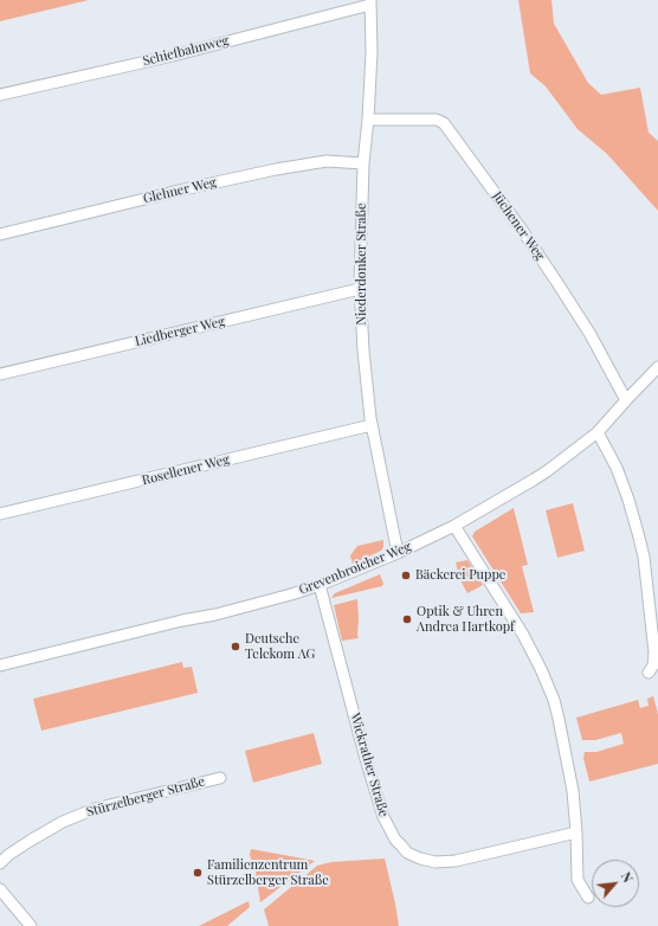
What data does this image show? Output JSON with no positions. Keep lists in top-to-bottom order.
{
  "streets": {
    "street": [
      "Schiefbahnweg",
      "Glehner Weg",
      "Jüchener Weg",
      "Niederdonker Straße",
      "Liedberger Weg",
      "Rosellener Weg",
      "Grevenbroicher Weg",
      "Wickrather Straße",
      "Stürzelberger Straße"
    ]
  },
  "crossings": [
    ["Schiefbahnweg", "Niederdonker Straße"],
    ["Glehner Weg", "Niederdonker Straße"],
    ["Jüchener Weg", "Niederdonker Straße"],
    ["Jüchener Weg", "Grevenbroicher Weg"],
    ["Niederdonker Straße", "Liedberger Weg"],
    ["Niederdonker Straße", "Rosellener Weg"],
    ["Niederdonker Straße", "Grevenbroicher Weg"],
    ["Grevenbroicher Weg", "Wickrather Straße"]
  ],
  "places": [
    "Bäckerei Puppe",
    "Optik & Uhren Andrea Hartkopf",
    "Deutsche Telekom AG",
    "Familienzentrum Stürzelberger Straße"
  ],
  "north": "top right"
}
